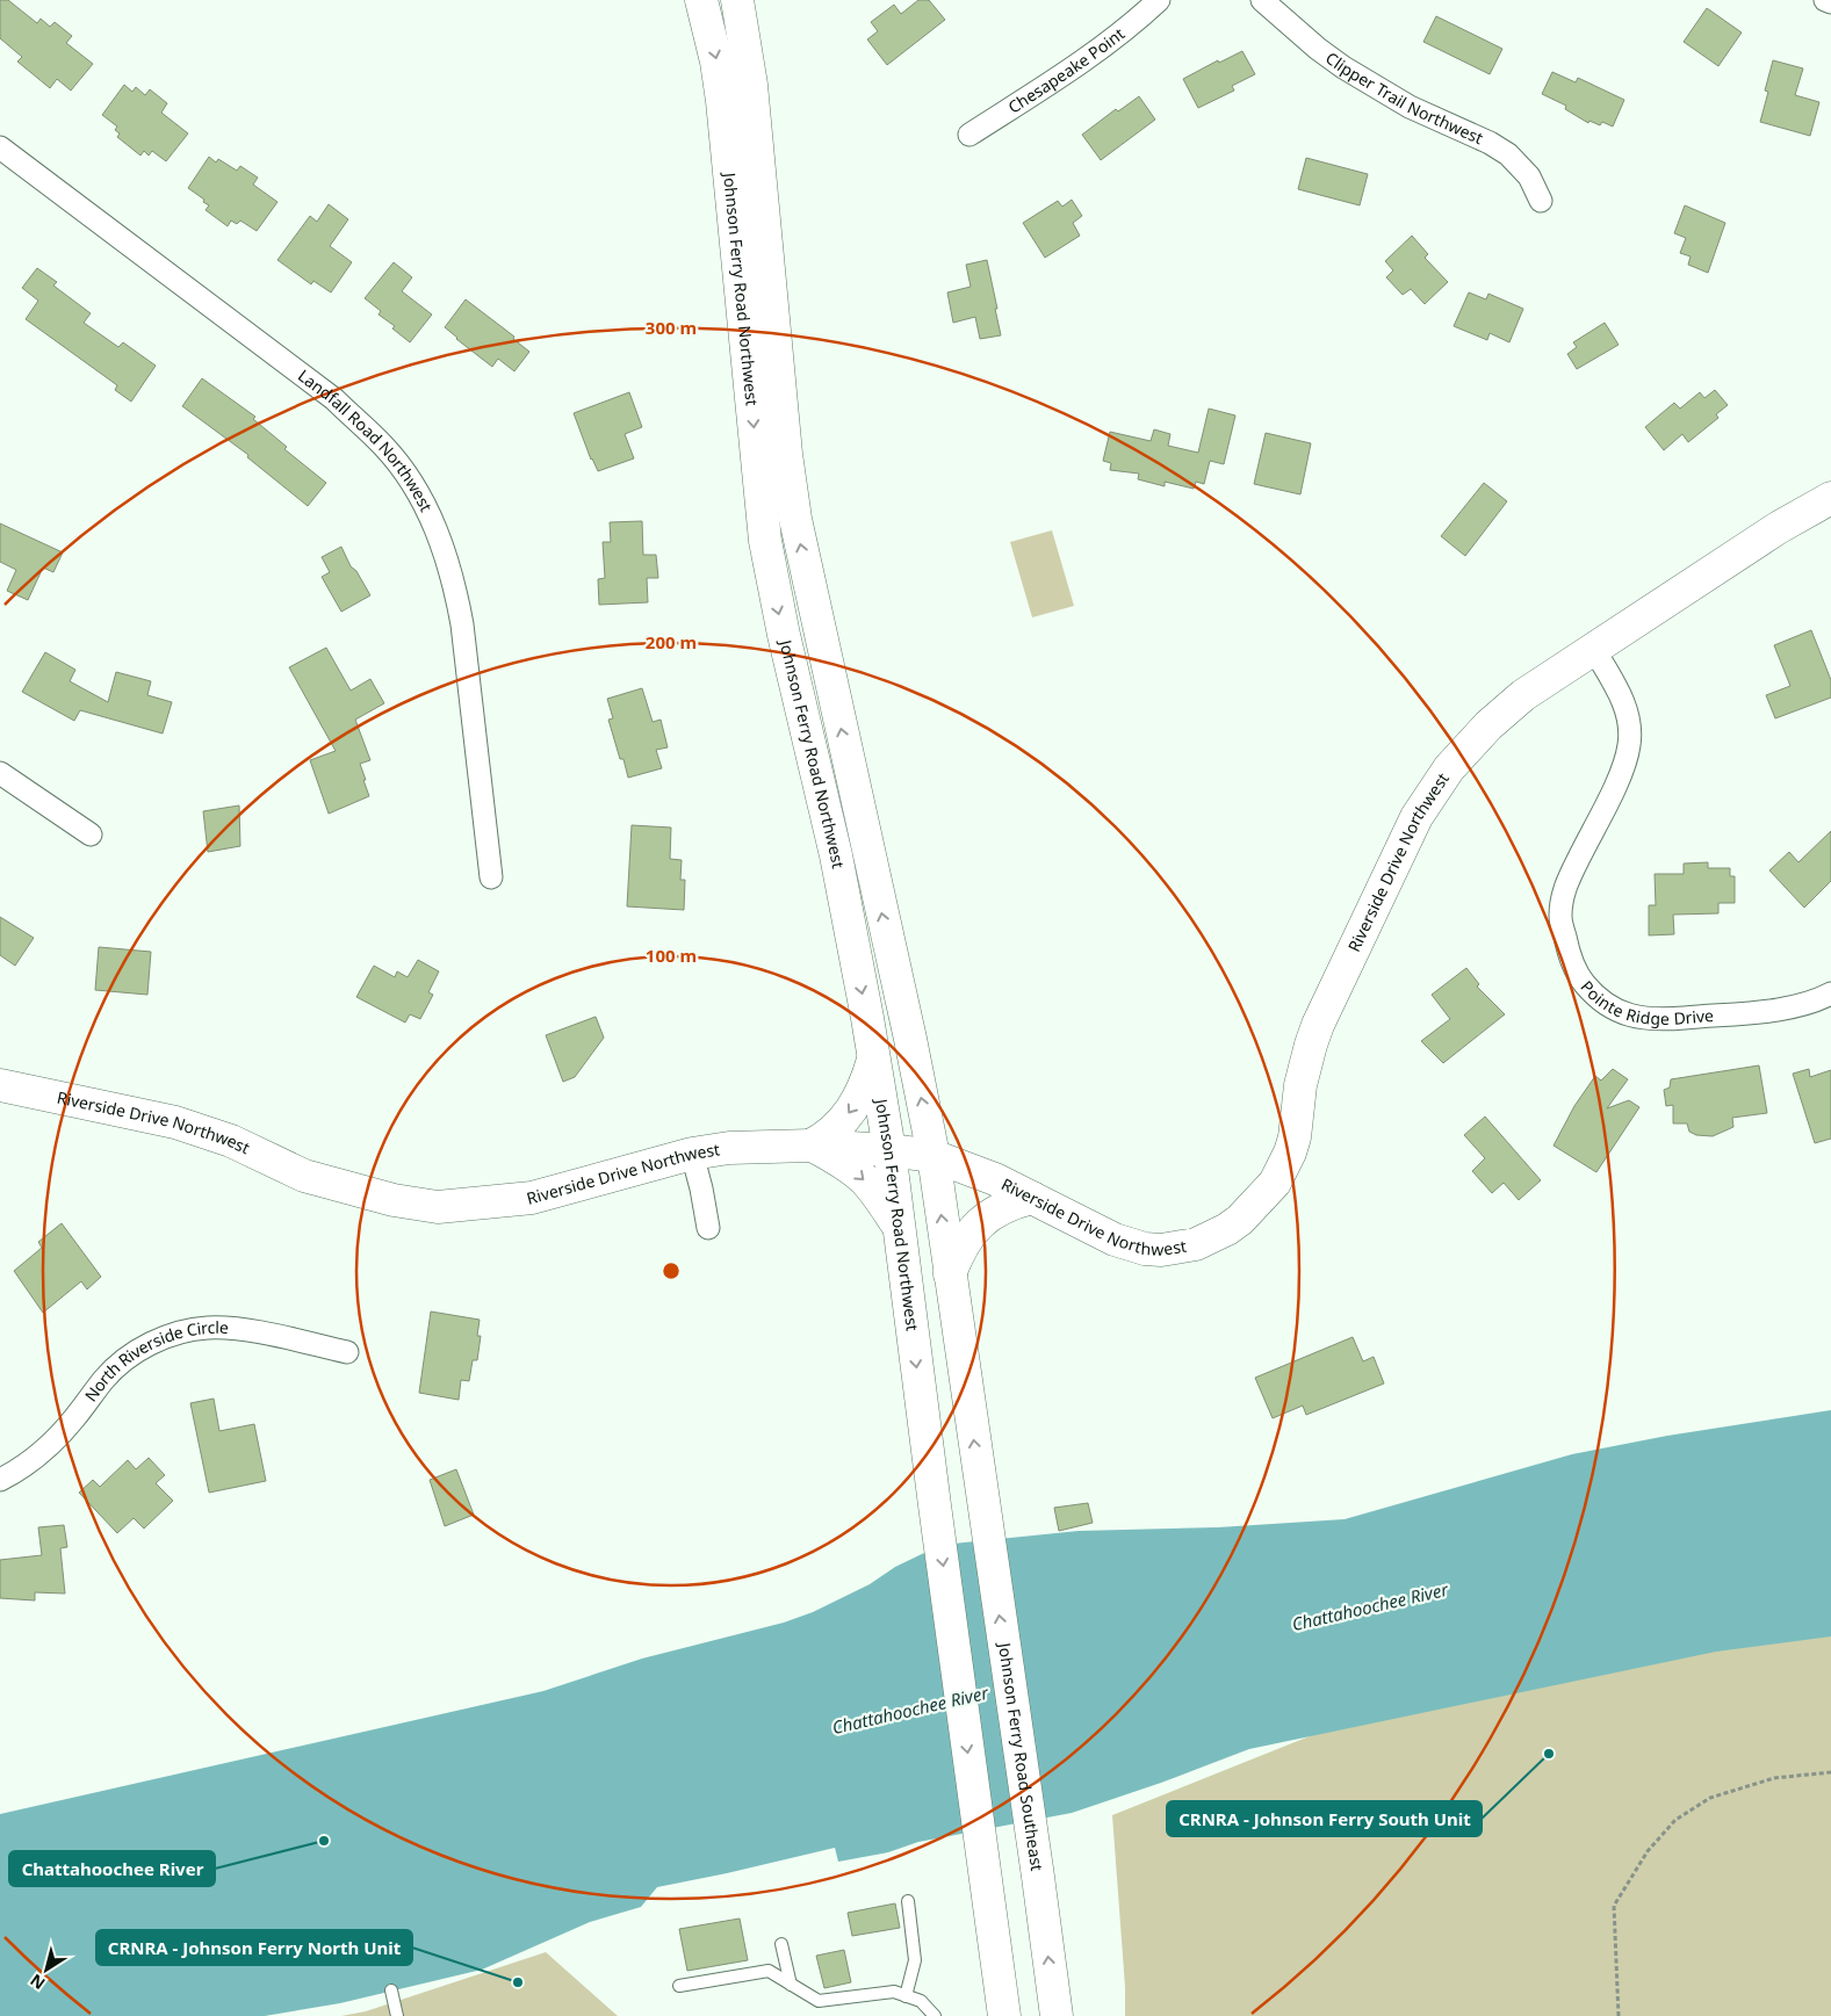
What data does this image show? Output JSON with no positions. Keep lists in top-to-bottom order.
{
  "streets": {
    "main road": ["Johnson Ferry Road Northwest", "Riverside Drive Northwest", "Johnson Ferry Road Southeast"],
    "street": [
      "Chesapeake Point",
      "Clipper Trail Northwest",
      "Landfall Road Northwest",
      "Pointe Ridge Drive",
      "North Riverside Circle"
    ]
  },
  "crossings": [
    ["Johnson Ferry Road Northwest", "Riverside Drive Northwest"],
    ["Johnson Ferry Road Northwest", "Johnson Ferry Road Southeast"],
    ["Riverside Drive Northwest", "Pointe Ridge Drive"]
  ],
  "one_way": ["Johnson Ferry Road Southeast"],
  "water": ["Chattahoochee River"],
  "places": ["CRNRA - Johnson Ferry South Unit", "Chattahoochee River", "CRNRA - Johnson Ferry North Unit"],
  "north": "bottom left",
  "rings": ["300 m", "200 m", "100 m"]
}
